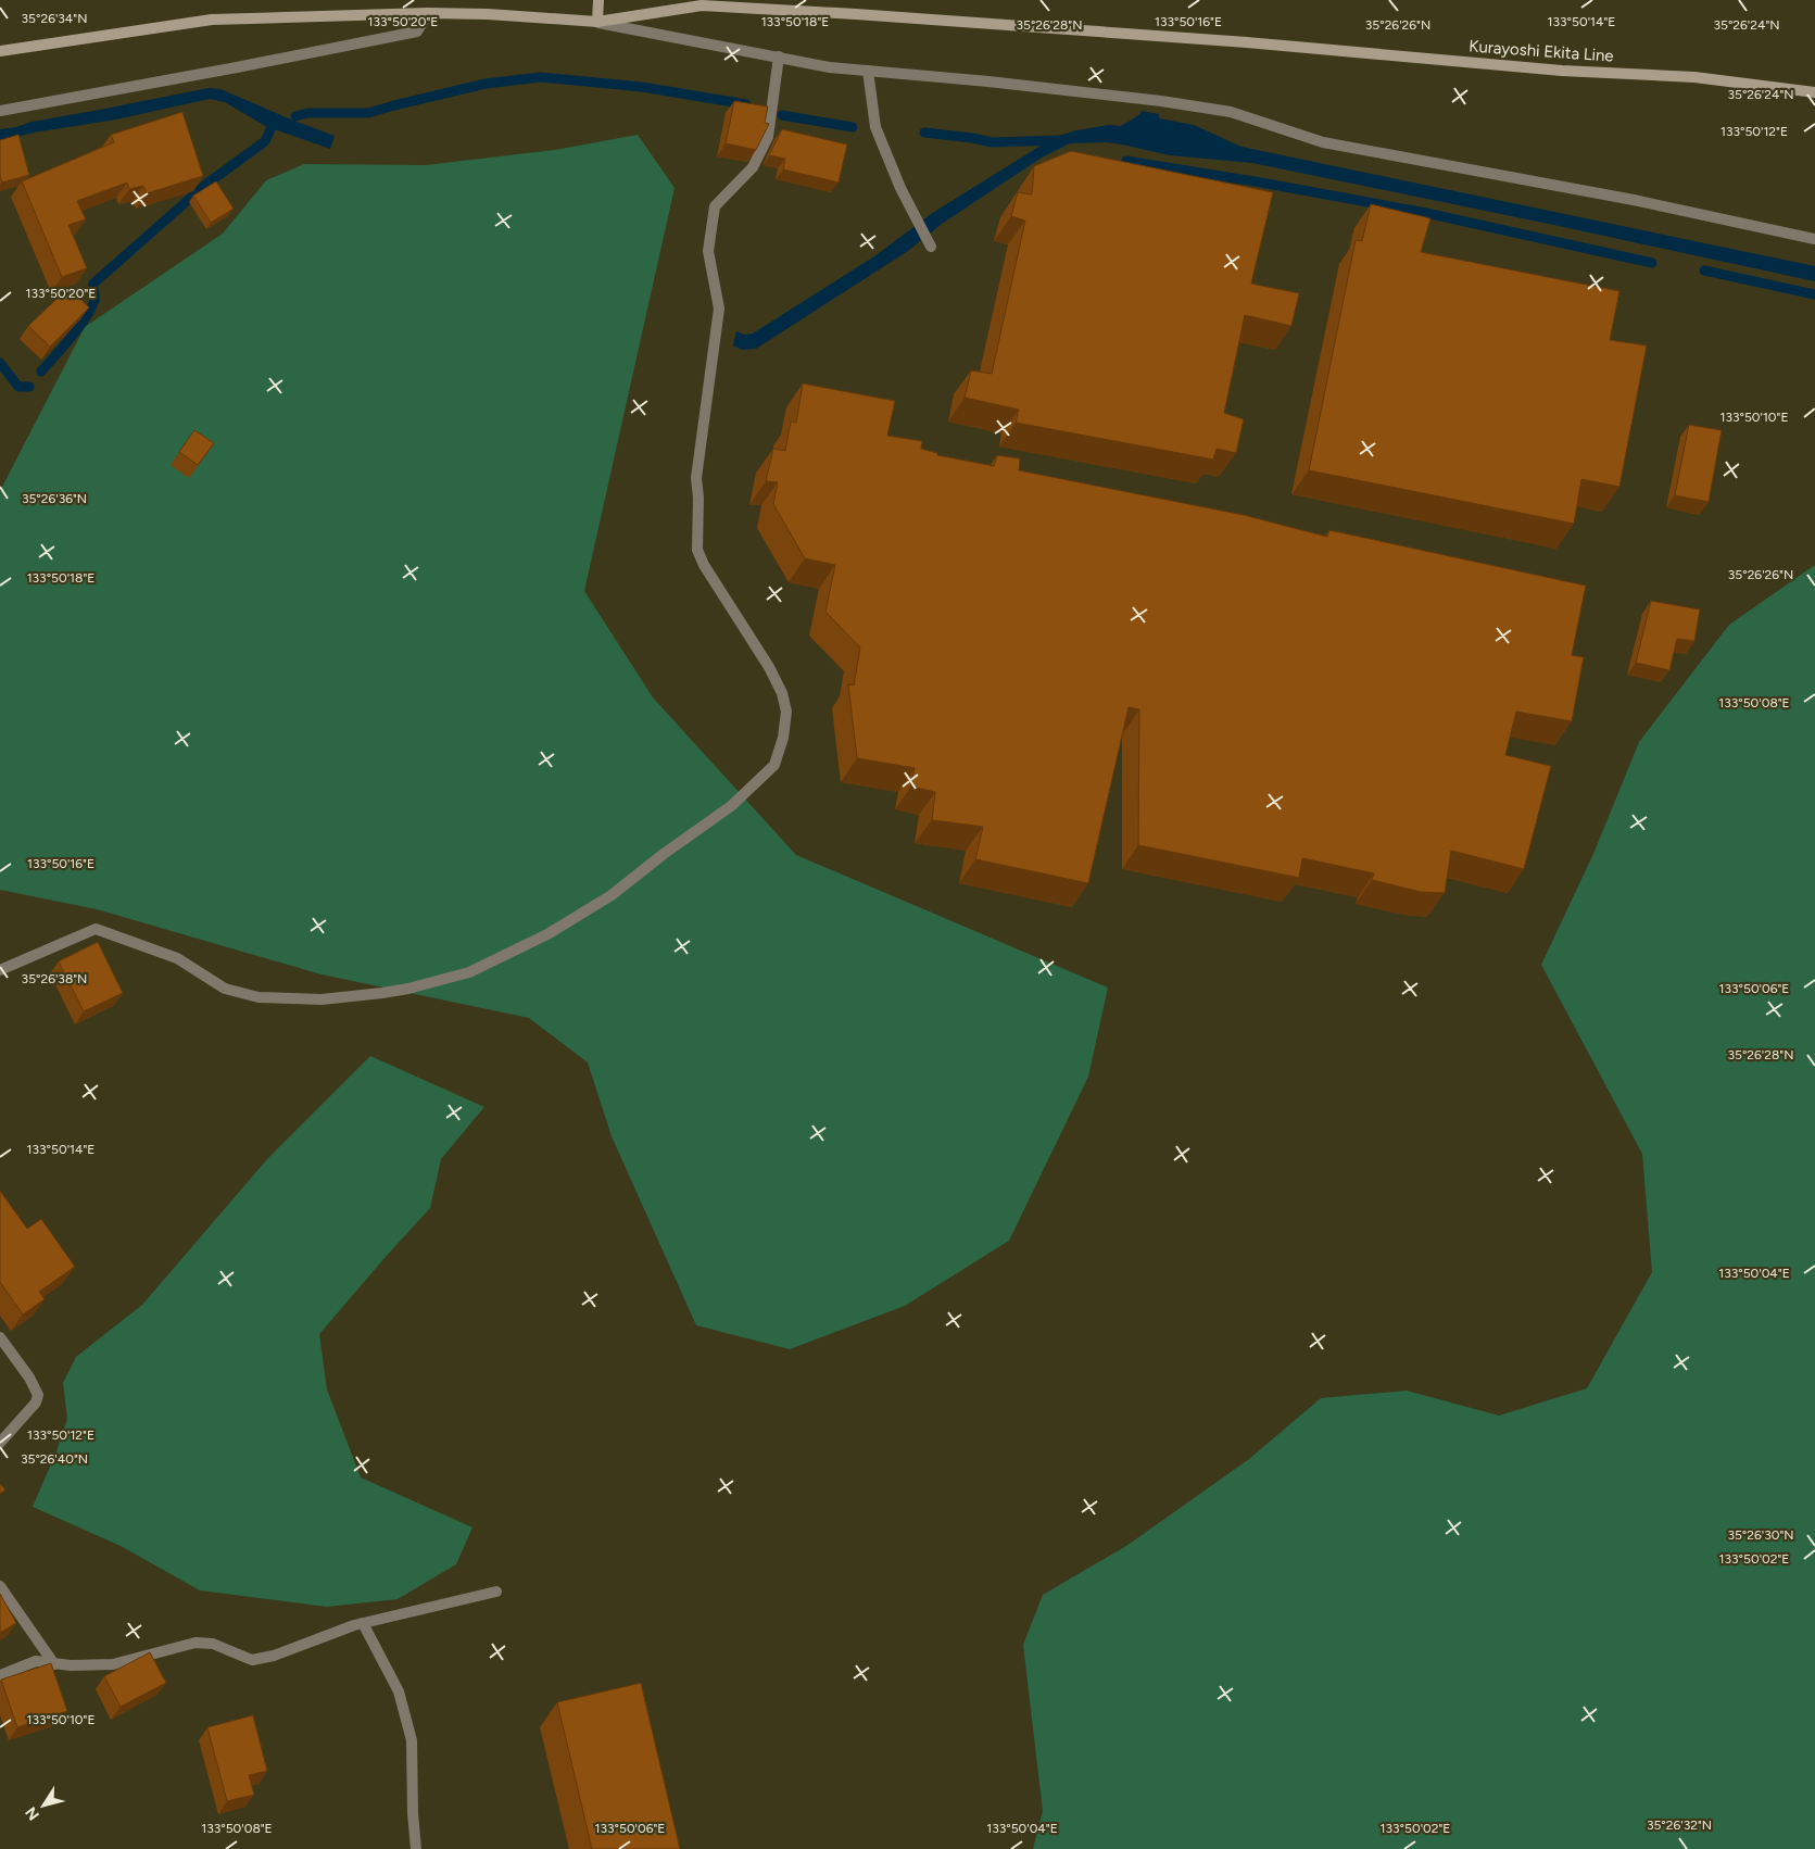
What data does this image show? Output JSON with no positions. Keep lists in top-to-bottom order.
{
  "streets": {
    "main road": ["Kurayoshi Ekita Line"]
  },
  "north": "bottom left",
  "coordinates": [
    "35°26'34\"N",
    "133°50'20\"E",
    "133°50'18\"E",
    "133°50'16\"E",
    "133°50'14\"E",
    "35°26'28\"N",
    "35°26'26\"N",
    "35°26'24\"N",
    "133°50'12\"E",
    "133°50'10\"E",
    "35°26'36\"N",
    "133°50'08\"E",
    "35°26'38\"N",
    "133°50'06\"E",
    "133°50'04\"E",
    "35°26'40\"N",
    "35°26'30\"N",
    "133°50'02\"E",
    "35°26'32\"N"
  ]
}
